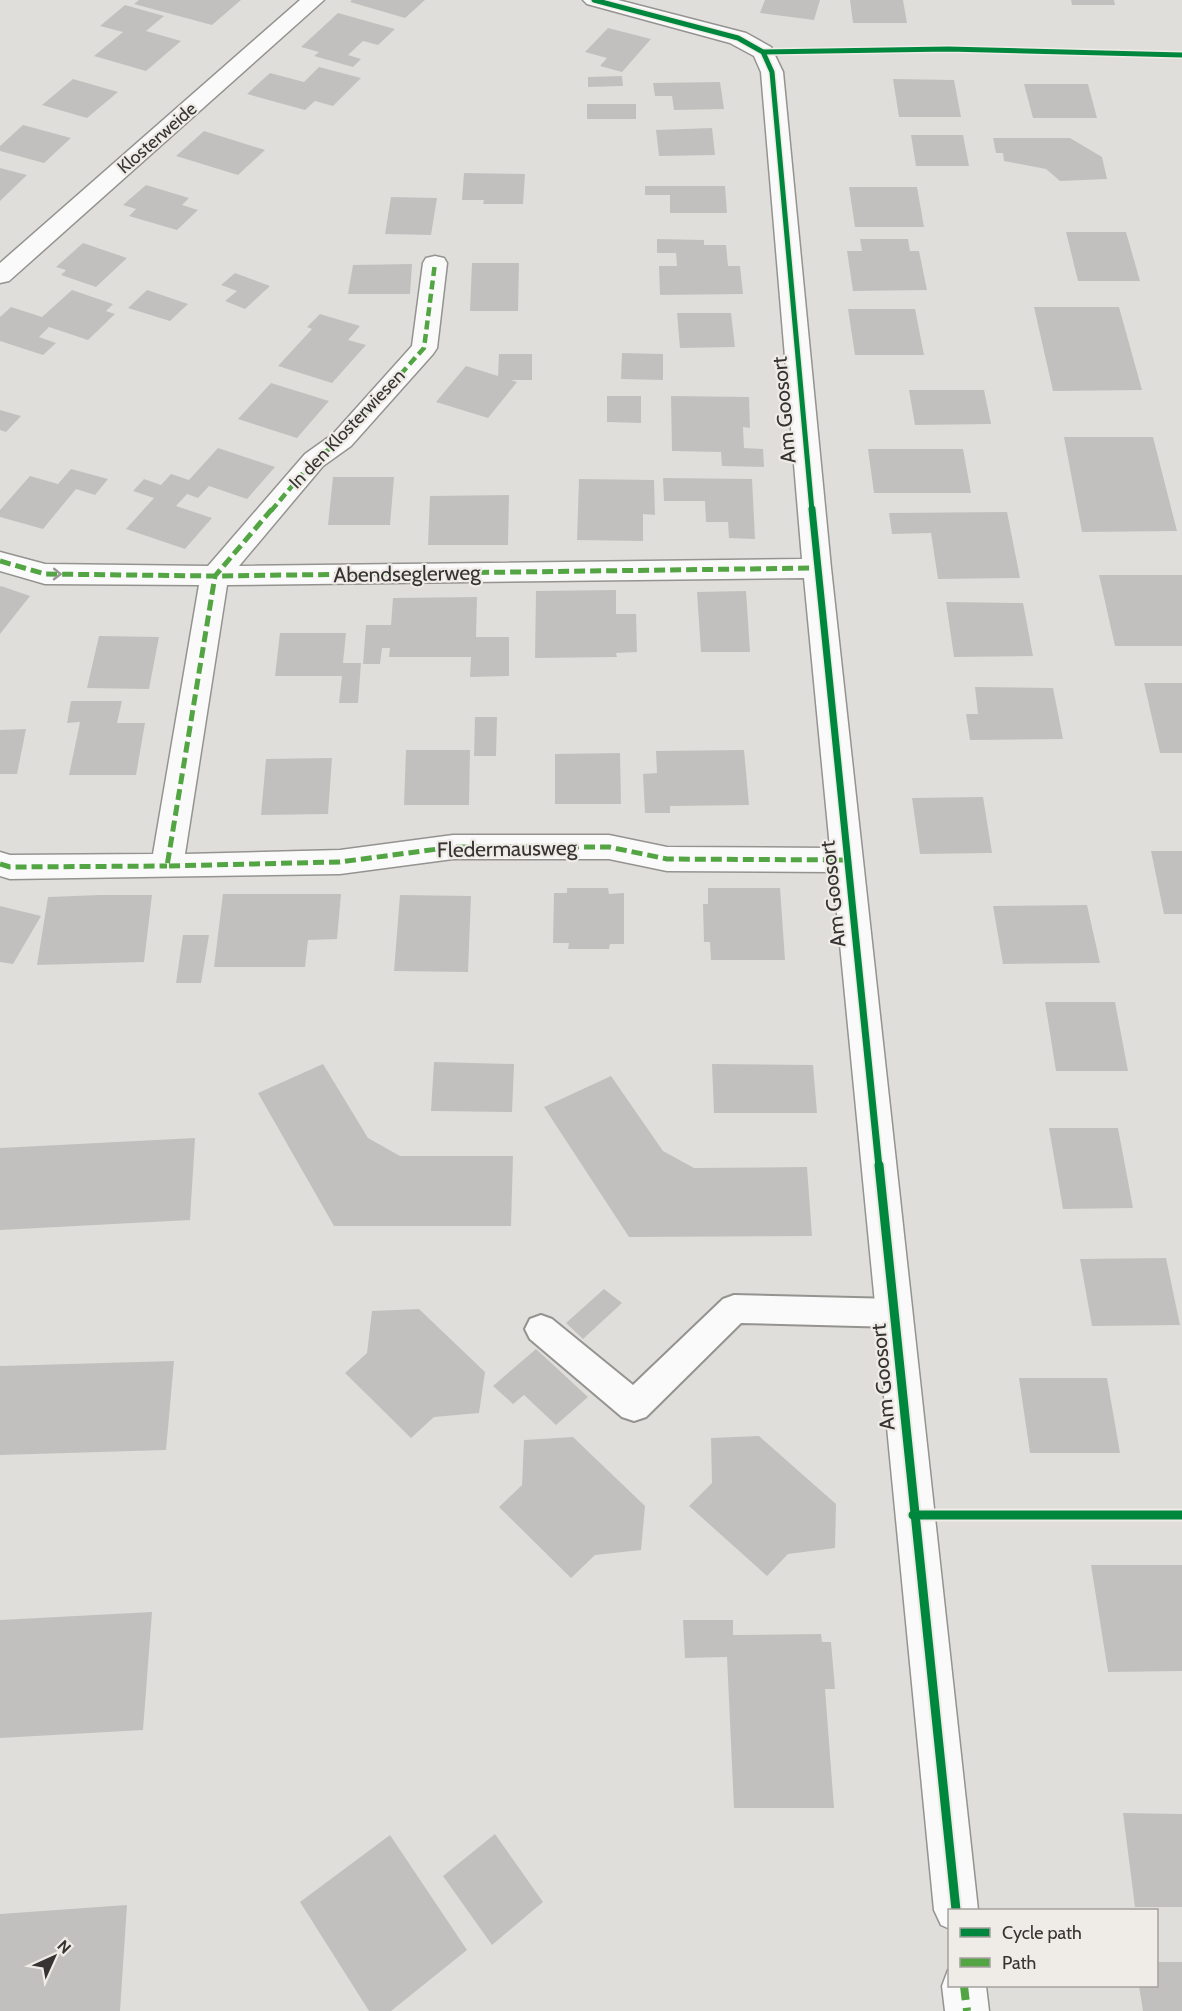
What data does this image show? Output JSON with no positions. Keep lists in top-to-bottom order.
{
  "streets": {
    "street": [
      "Klosterweide",
      "Am Goosort",
      "In den Klosterwiesen",
      "Abendseglerweg",
      "Fledermausweg"
    ]
  },
  "crossings": [
    ["Am Goosort", "Abendseglerweg"],
    ["Am Goosort", "Fledermausweg"],
    ["In den Klosterwiesen", "Abendseglerweg"]
  ],
  "legend": ["Cycle path", "Path"],
  "north": "top right"
}
